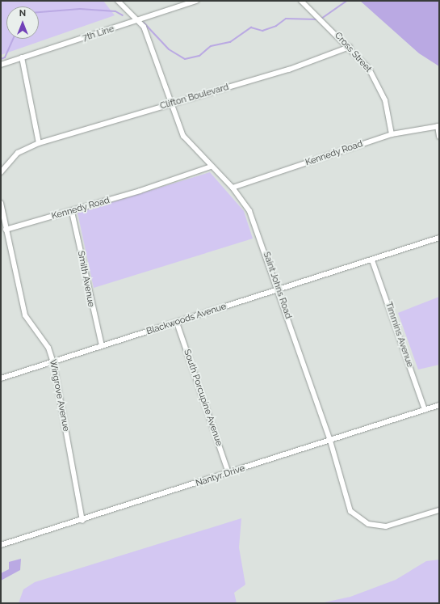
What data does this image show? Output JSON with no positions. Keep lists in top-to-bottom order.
{
  "streets": {
    "street": [
      "7th Line",
      "Cross Street",
      "Clifton Boulevard",
      "Kennedy Road",
      "Smith Avenue",
      "Saint Johns Road",
      "Blackwoods Avenue",
      "Timmins Avenue",
      "Wingrove Avenue",
      "South Porcupine Avenue",
      "Nantyr Drive"
    ]
  },
  "crossings": [
    ["7th Line", "Saint Johns Road"],
    ["Cross Street", "Clifton Boulevard"],
    ["Cross Street", "Kennedy Road"],
    ["Clifton Boulevard", "Saint Johns Road"],
    ["Kennedy Road", "Smith Avenue"],
    ["Kennedy Road", "Saint Johns Road"],
    ["Kennedy Road", "Wingrove Avenue"],
    ["Smith Avenue", "Blackwoods Avenue"],
    ["Saint Johns Road", "Blackwoods Avenue"],
    ["Saint Johns Road", "Nantyr Drive"],
    ["Blackwoods Avenue", "Timmins Avenue"],
    ["Blackwoods Avenue", "Wingrove Avenue"],
    ["Blackwoods Avenue", "South Porcupine Avenue"],
    ["Timmins Avenue", "Nantyr Drive"],
    ["Wingrove Avenue", "Nantyr Drive"],
    ["South Porcupine Avenue", "Nantyr Drive"]
  ],
  "north": "top"
}
